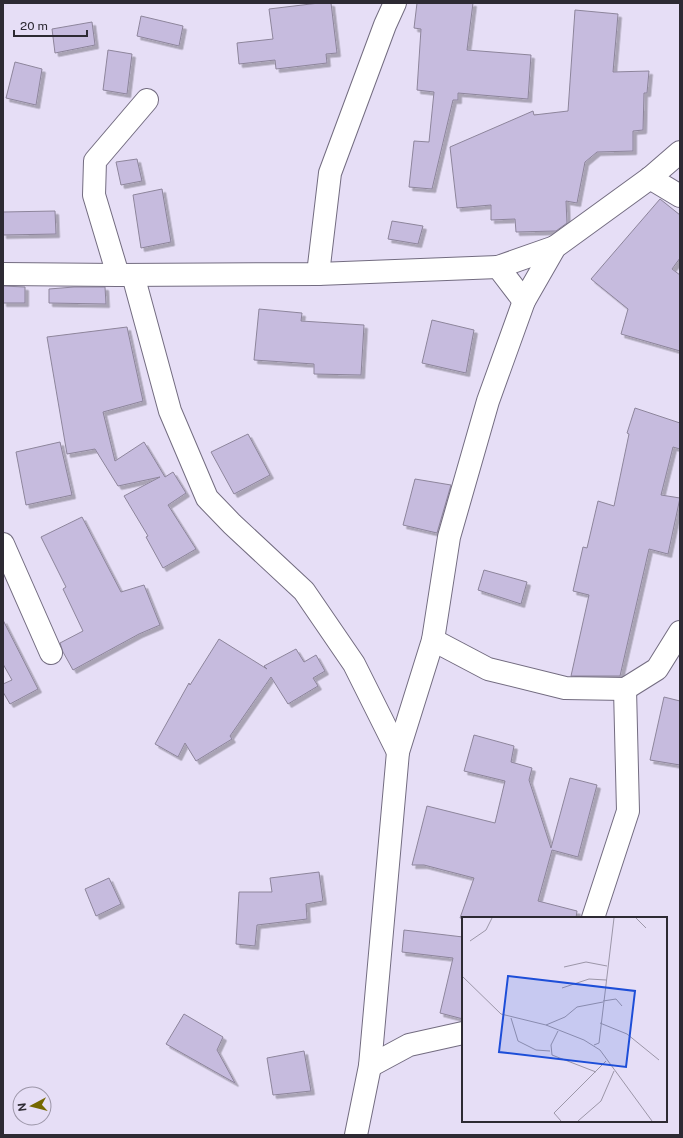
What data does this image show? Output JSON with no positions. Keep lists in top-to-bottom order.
{
  "scale_bar": "20 m",
  "north": "left"
}
